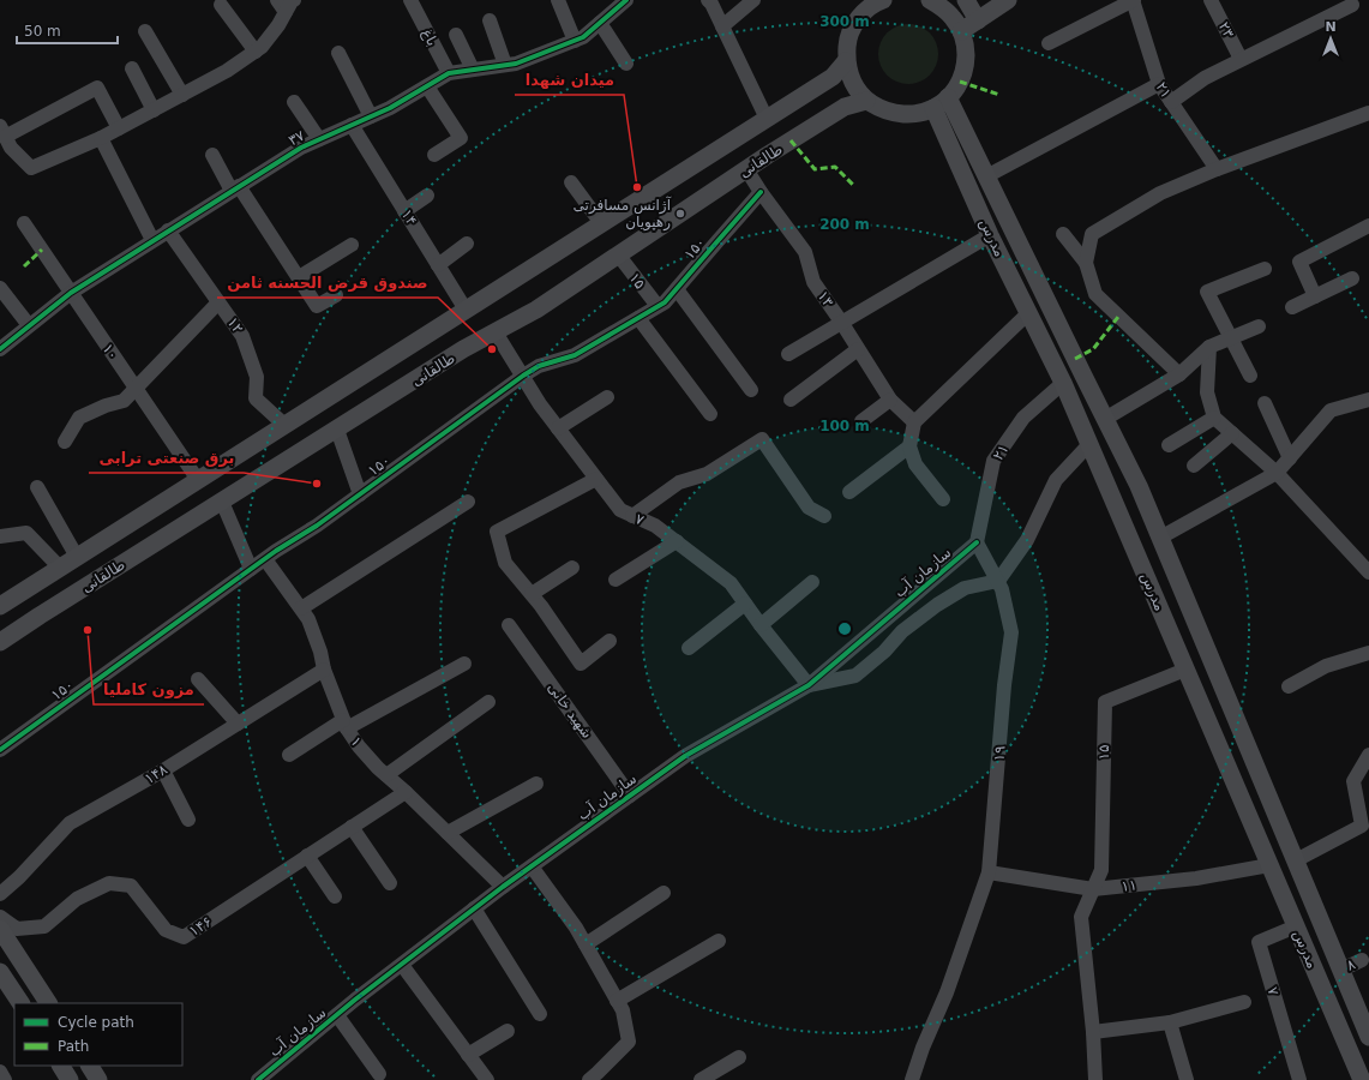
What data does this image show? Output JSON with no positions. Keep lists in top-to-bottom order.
{
  "streets": {
    "main road": ["طالقانی", "مدرس"],
    "street": [
      "۲۳",
      "باغ",
      "۲۱",
      "۳۷",
      "۱۴",
      "۱۵۰",
      "۱۵",
      "۱۳",
      "۱۲",
      "۱۰",
      "۷",
      "سازمان آب",
      "شهید خانی",
      "۱",
      "۱۹",
      "۱۴۸",
      "۱۱",
      "۱۴۶",
      "۸"
    ]
  },
  "crossings": [
    ["باغ", "۳۷"],
    ["۲۱", "مدرس"],
    ["۲۱", "سازمان آب"],
    ["۲۱", "۱۹"],
    ["۳۷", "۱۴"],
    ["۳۷", "۱۲"],
    ["۳۷", "۱۰"],
    ["طالقانی", "۱۴"],
    ["طالقانی", "۱۵"],
    ["طالقانی", "۱۳"],
    ["طالقانی", "۱۲"],
    ["طالقانی", "۱۰"],
    ["طالقانی", "۷"],
    ["مدرس", "۱۵"],
    ["مدرس", "۷"],
    ["مدرس", "۱۱"],
    ["مدرس", "۸"],
    ["۱۵۰", "۱۵"],
    ["۱۵۰", "۱۳"],
    ["۱۵۰", "۷"],
    ["۱۵۰", "۱"],
    ["۱۵", "۱۱"],
    ["۷", "سازمان آب"],
    ["سازمان آب", "شهید خانی"],
    ["سازمان آب", "۱"],
    ["سازمان آب", "۱۹"],
    ["۱", "۱۴۸"],
    ["۱", "۱۴۶"],
    ["۱۹", "۱۱"]
  ],
  "places": [
    "میدان شهدا",
    "آژانس مسافرتی رهپویان",
    "صندوق قرض الحسنه ثامن",
    "برق صنعتی ترابی",
    "مزون کاملیا"
  ],
  "legend": ["Cycle path", "Path"],
  "scale_bar": "50 m",
  "north": "top",
  "rings": ["300 m", "200 m", "100 m"]
}
